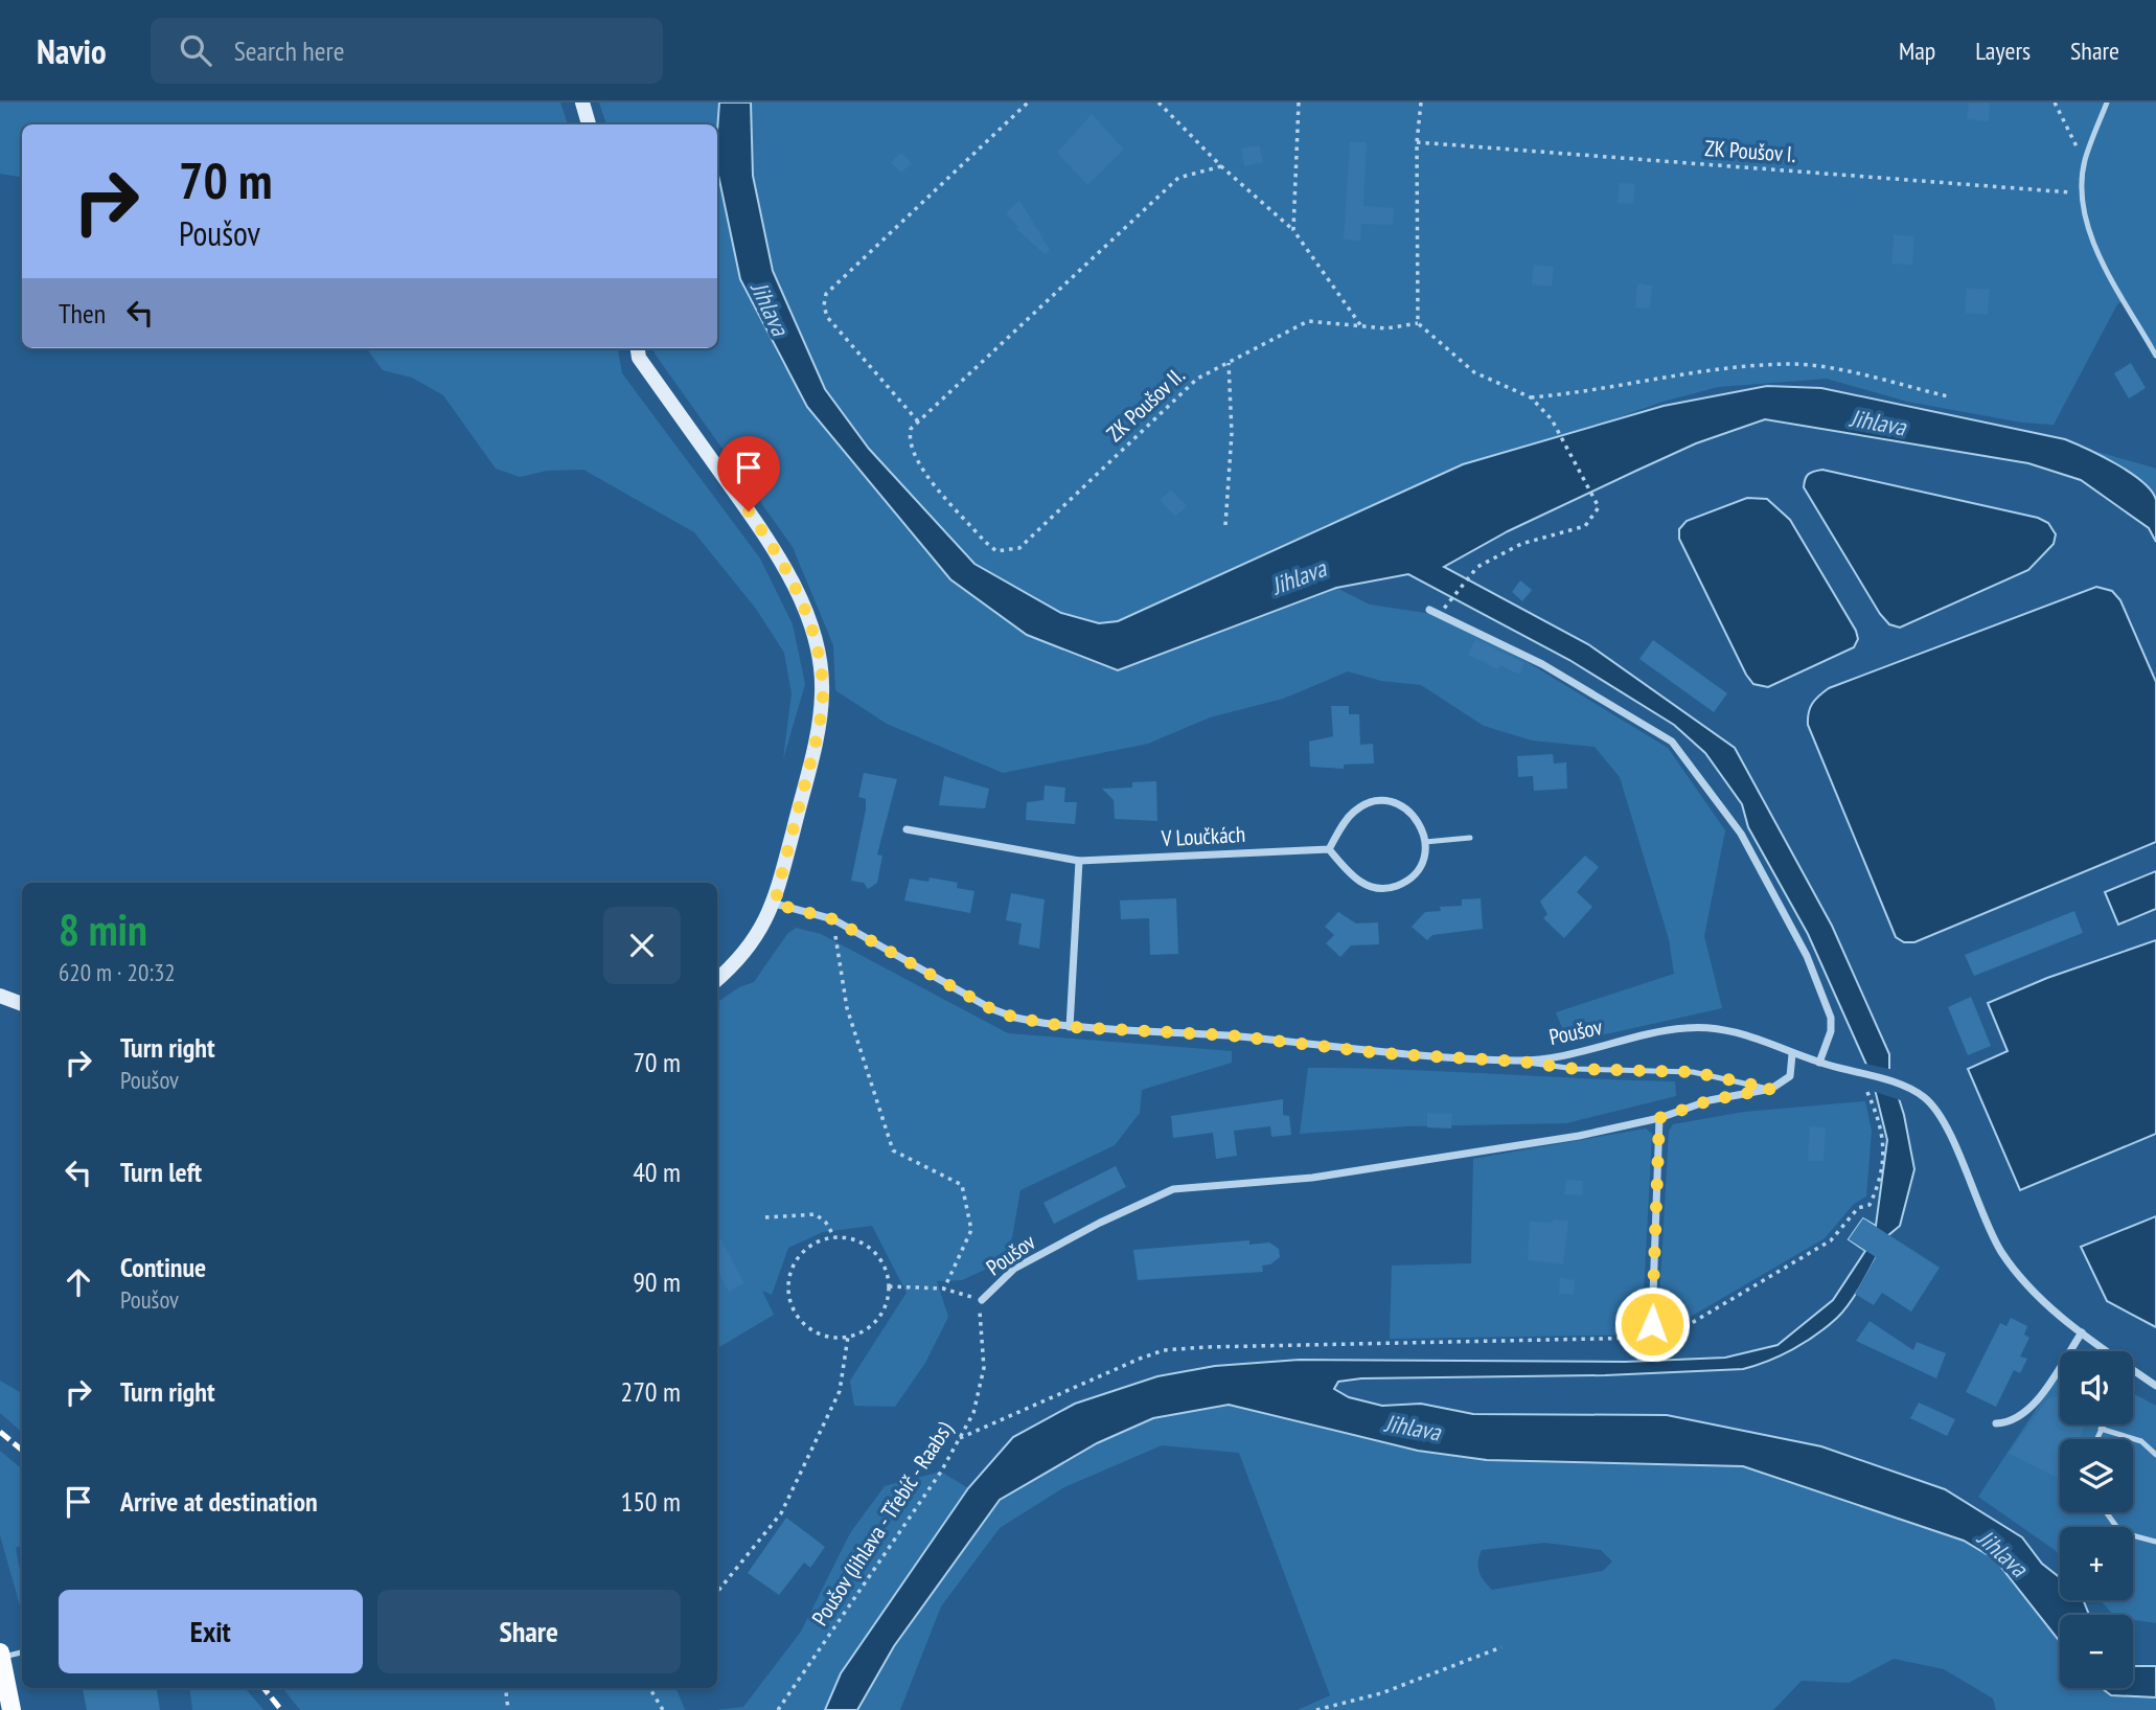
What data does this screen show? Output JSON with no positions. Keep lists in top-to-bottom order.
{
  "streets": {
    "street": ["V Loučkách", "Poušov"],
    "path": ["ZK Poušov I.", "ZK Poušov II.", "Poušov (Jihlava - Třebíč - Raabs)"]
  },
  "crossings": [
    ["Poušov", "Poušov (Jihlava - Třebíč - Raabs)"]
  ],
  "water": ["Jihlava"],
  "page": {
    "header": "Navio",
    "search": "Search here",
    "nav": ["Map", "Layers", "Share"],
    "turn": ["70 m", "Poušov"],
    "then": "Then",
    "heading": ["8 min", "620 m · 20:32"],
    "list": [
      {
        "name": "Turn right",
        "note": "Poušov",
        "value": "70 m"
      },
      {
        "name": "Turn left",
        "value": "40 m"
      },
      {
        "name": "Continue",
        "note": "Poušov",
        "value": "90 m"
      },
      {
        "name": "Turn right",
        "value": "270 m"
      },
      {
        "name": "Arrive at destination",
        "value": "150 m"
      }
    ],
    "map_buttons": ["+", "−"],
    "buttons": ["Exit", "Share"]
  }
}
